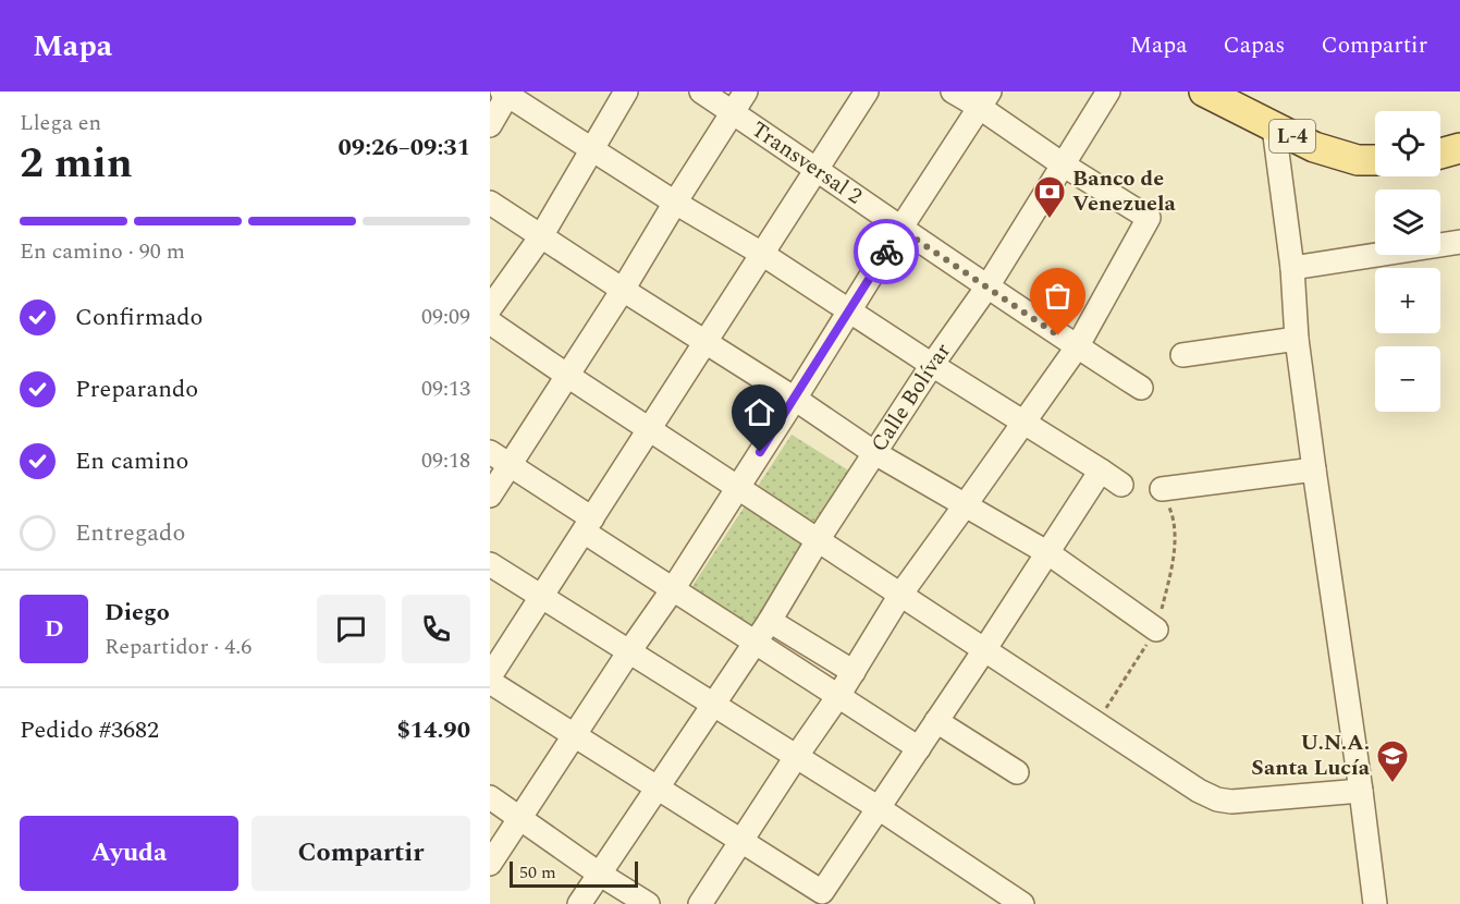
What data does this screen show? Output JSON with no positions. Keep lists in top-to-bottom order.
{
  "streets": {
    "main road": ["L-4"],
    "street": ["Transversal 2", "Calle Bolívar"]
  },
  "crossings": [
    ["Transversal 2", "Calle Bolívar"]
  ],
  "places": {
    "bank": ["Banco de Venezuela"],
    "school or university": ["U.N.A. Santa Lucía"]
  },
  "scale_bar": "50 m",
  "page": {
    "header": "Mapa",
    "nav": ["Mapa", "Capas", "Compartir"],
    "heading": ["2 min", "Llega en", "09:26–09:31"],
    "panel": [
      "Diego",
      "Repartidor · 4.6",
      "Pedido #3682",
      "$14.90"
    ],
    "map_buttons": ["+", "−"],
    "bar": "En camino · 90 m",
    "list": [
      ["Confirmado", "09:09"],
      ["Preparando", "09:13"],
      ["En camino", "09:18"],
      "Entregado"
    ],
    "round": "D",
    "buttons": ["Ayuda", "Compartir"],
    "scale": "50 m"
  }
}
